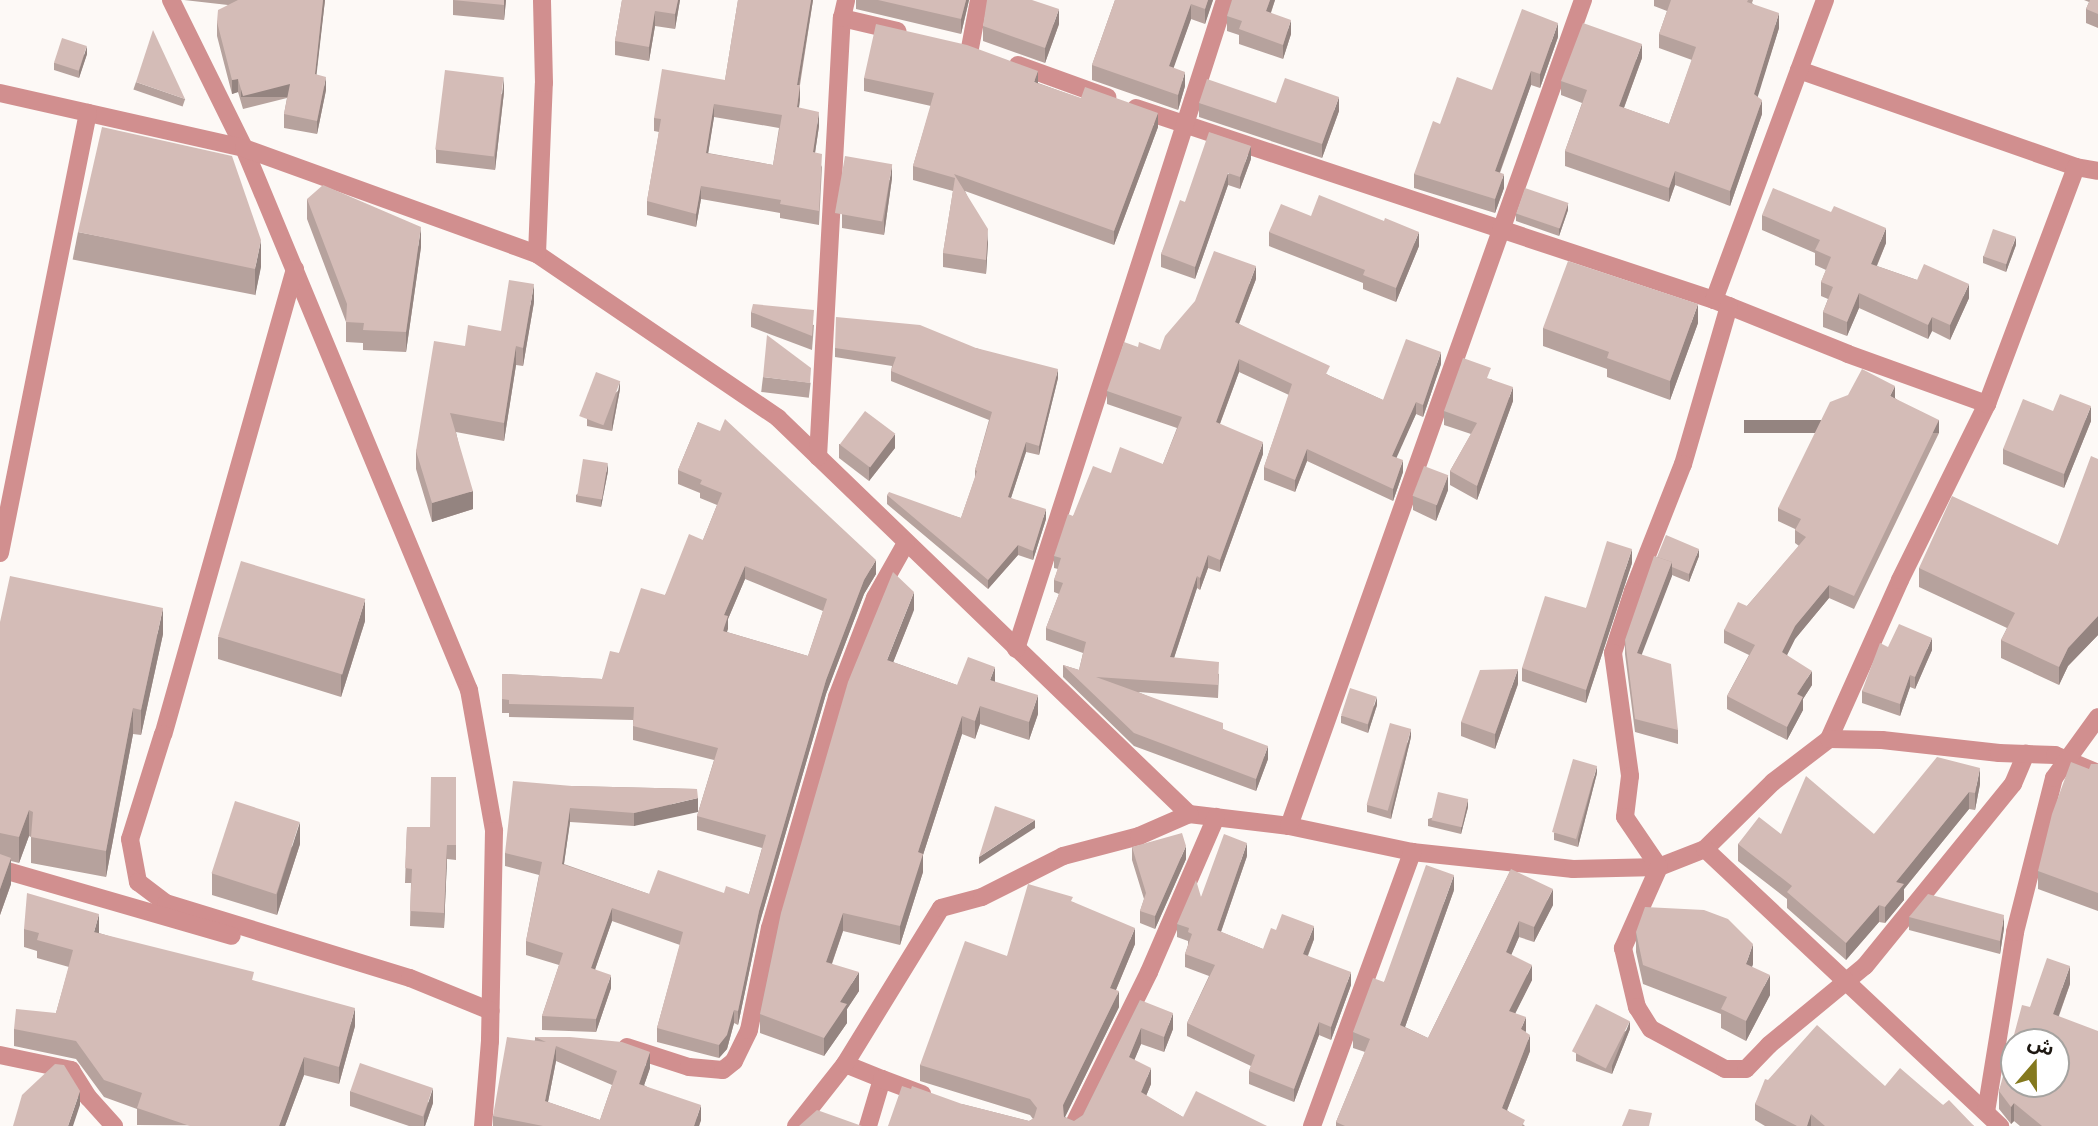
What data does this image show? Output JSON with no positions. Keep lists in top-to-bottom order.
{
  "north": "top"
}
